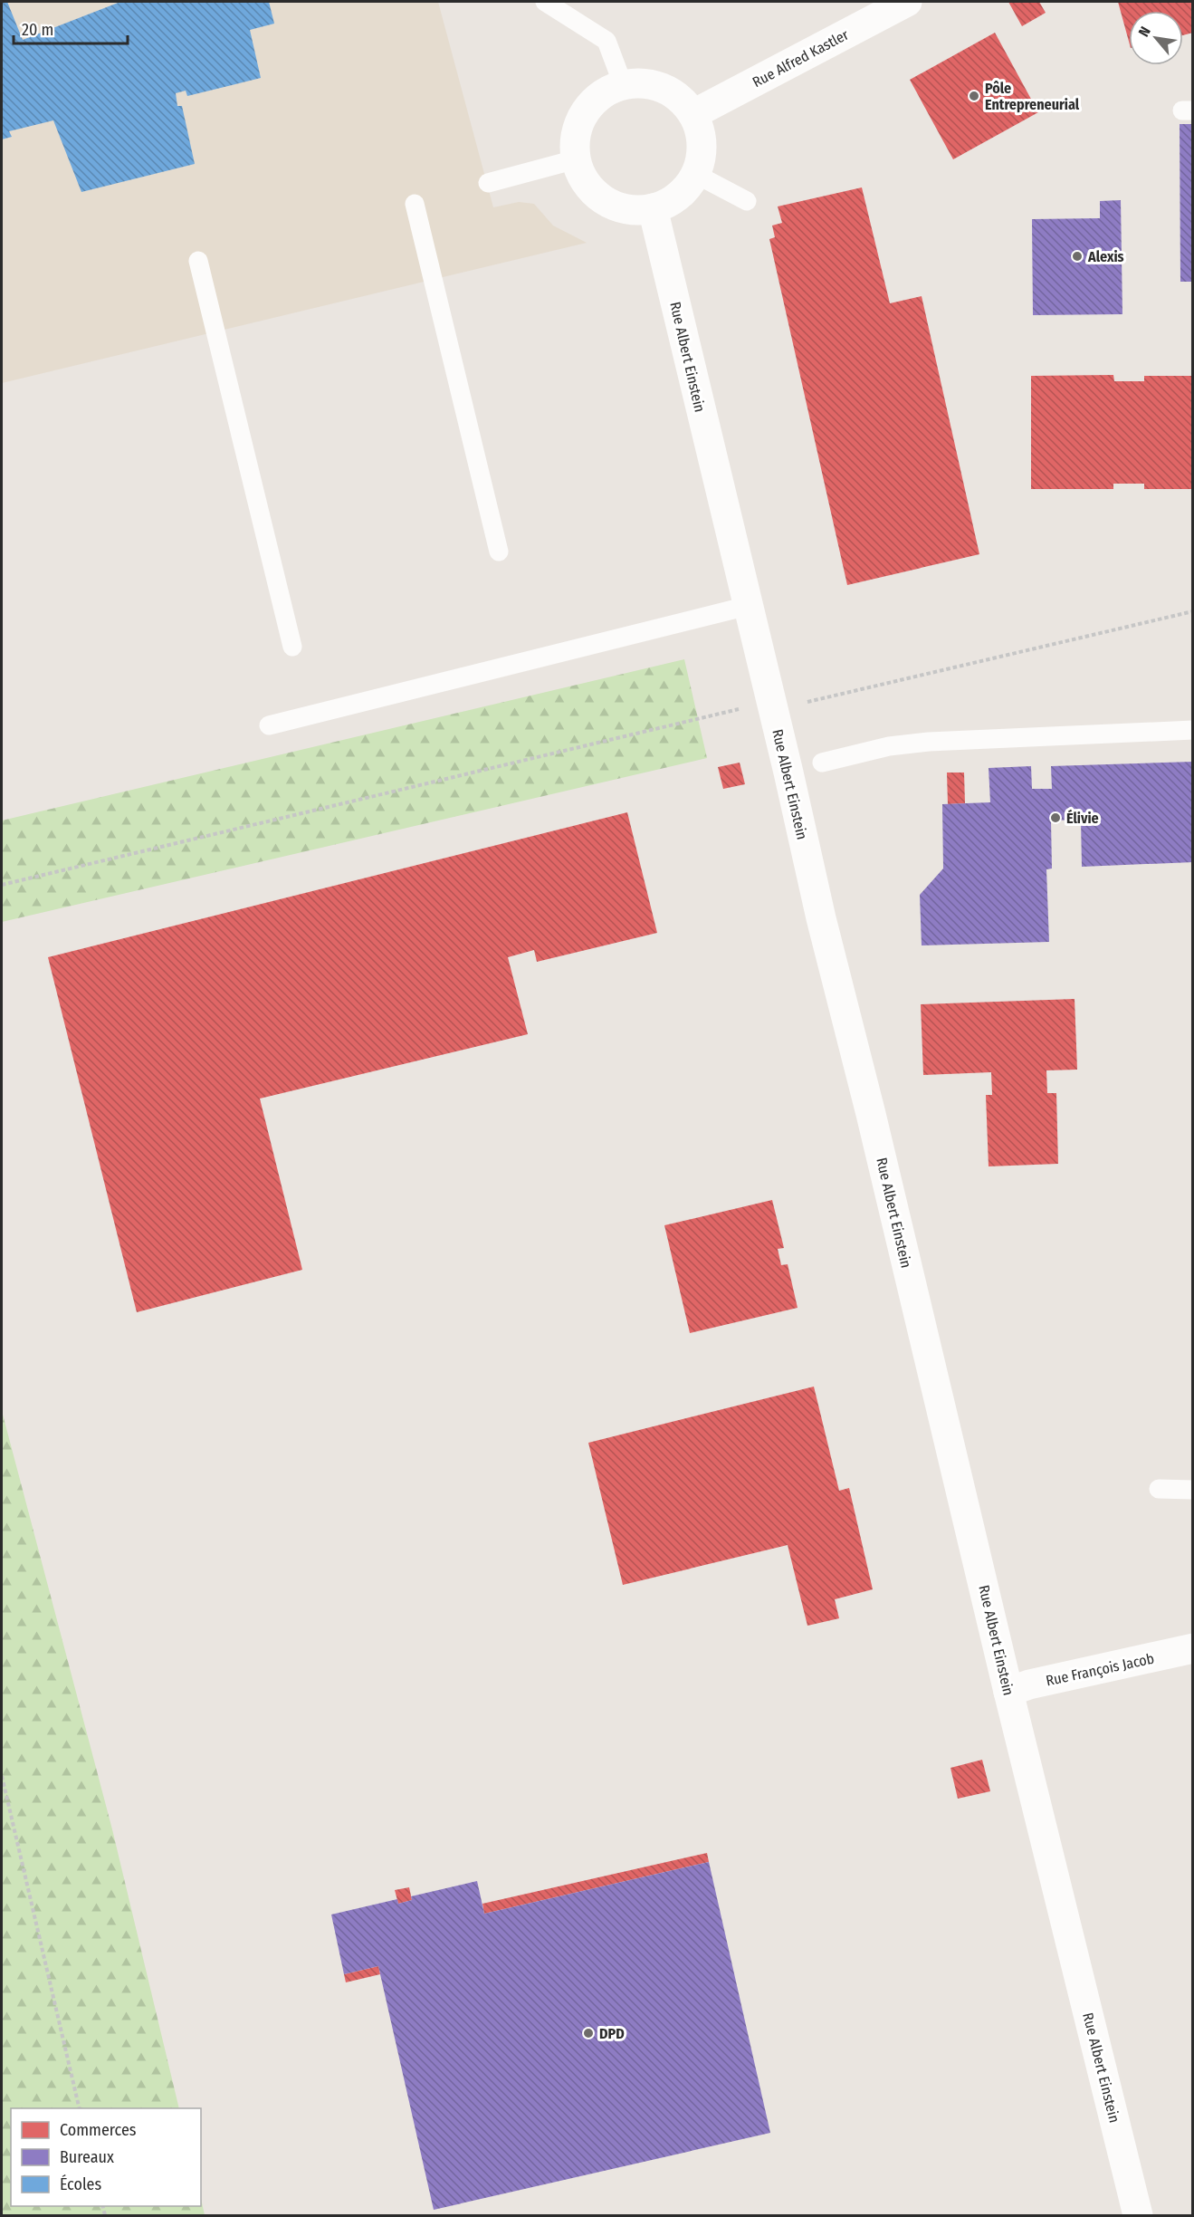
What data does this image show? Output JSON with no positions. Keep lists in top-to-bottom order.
{
  "streets": {
    "street": ["Rue Alfred Kastler", "Rue Albert Einstein", "Rue François Jacob"]
  },
  "crossings": [
    ["Rue Alfred Kastler", "Rue Albert Einstein"],
    ["Rue Albert Einstein", "Rue François Jacob"]
  ],
  "places": [
    "Pôle Entrepreneurial",
    "Alexis",
    "Élivie",
    "DPD"
  ],
  "legend": ["Commerces", "Bureaux", "Écoles"],
  "scale_bar": "20 m",
  "north": "top left"
}
